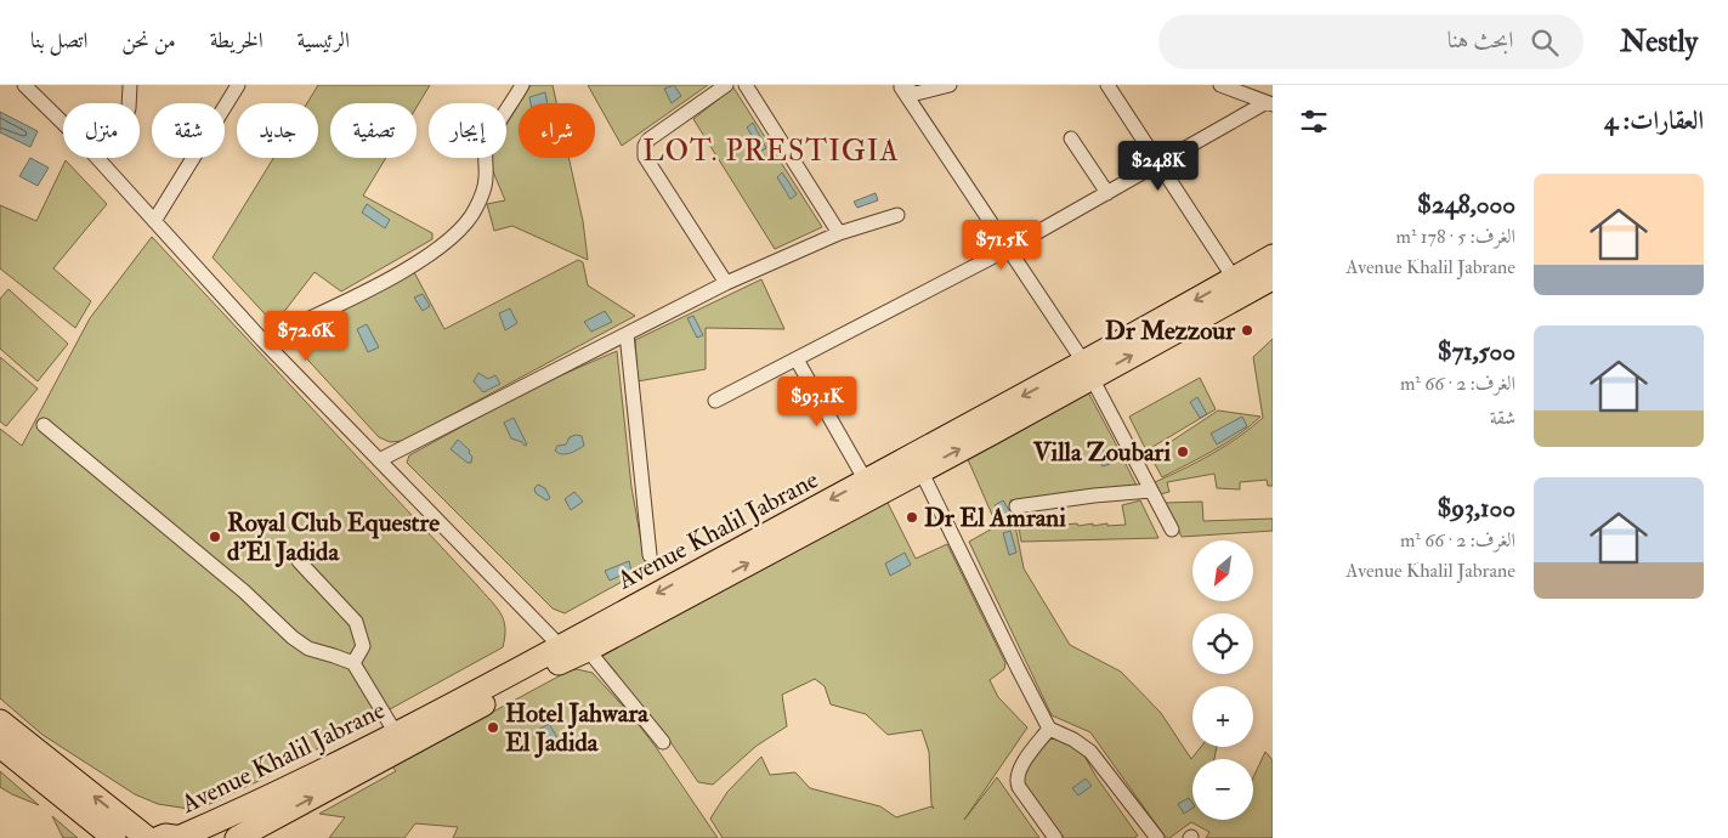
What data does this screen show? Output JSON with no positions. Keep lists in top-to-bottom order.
{
  "streets": {
    "main road": ["Avenue Khalil Jabrane"]
  },
  "districts": ["LOT. PRESTIGIA"],
  "places": [
    "Dr Mezzour",
    "Villa Zoubari",
    "Dr El Amrani",
    "Royal Club Equestre d'El Jadida",
    "Hotel Jahwara El Jadida"
  ],
  "north": "bottom left",
  "page": {
    "header": "Nestly",
    "search": "ابحث هنا",
    "nav": [
      "الرئيسية",
      "الخريطة",
      "من نحن",
      "اتصل بنا"
    ],
    "heading": "العقارات: 4",
    "chip": [
      "شراء",
      "إيجار",
      "تصفية",
      "جديد",
      "شقة",
      "منزل"
    ],
    "price": [
      "$248K",
      "$71.5K",
      "$72.6K",
      "$93.1K"
    ],
    "list": [
      {
        "name": "$248,000",
        "note": "الغرف: 5 · 178 m² · Avenue Khalil Jabrane"
      },
      {
        "name": "$71,500",
        "note": "الغرف: 2 · 66 m² · شقة"
      },
      {
        "name": "$93,100",
        "note": "الغرف: 2 · 66 m² · Avenue Khalil Jabrane"
      }
    ],
    "map_buttons": ["+", "−"]
  }
}
